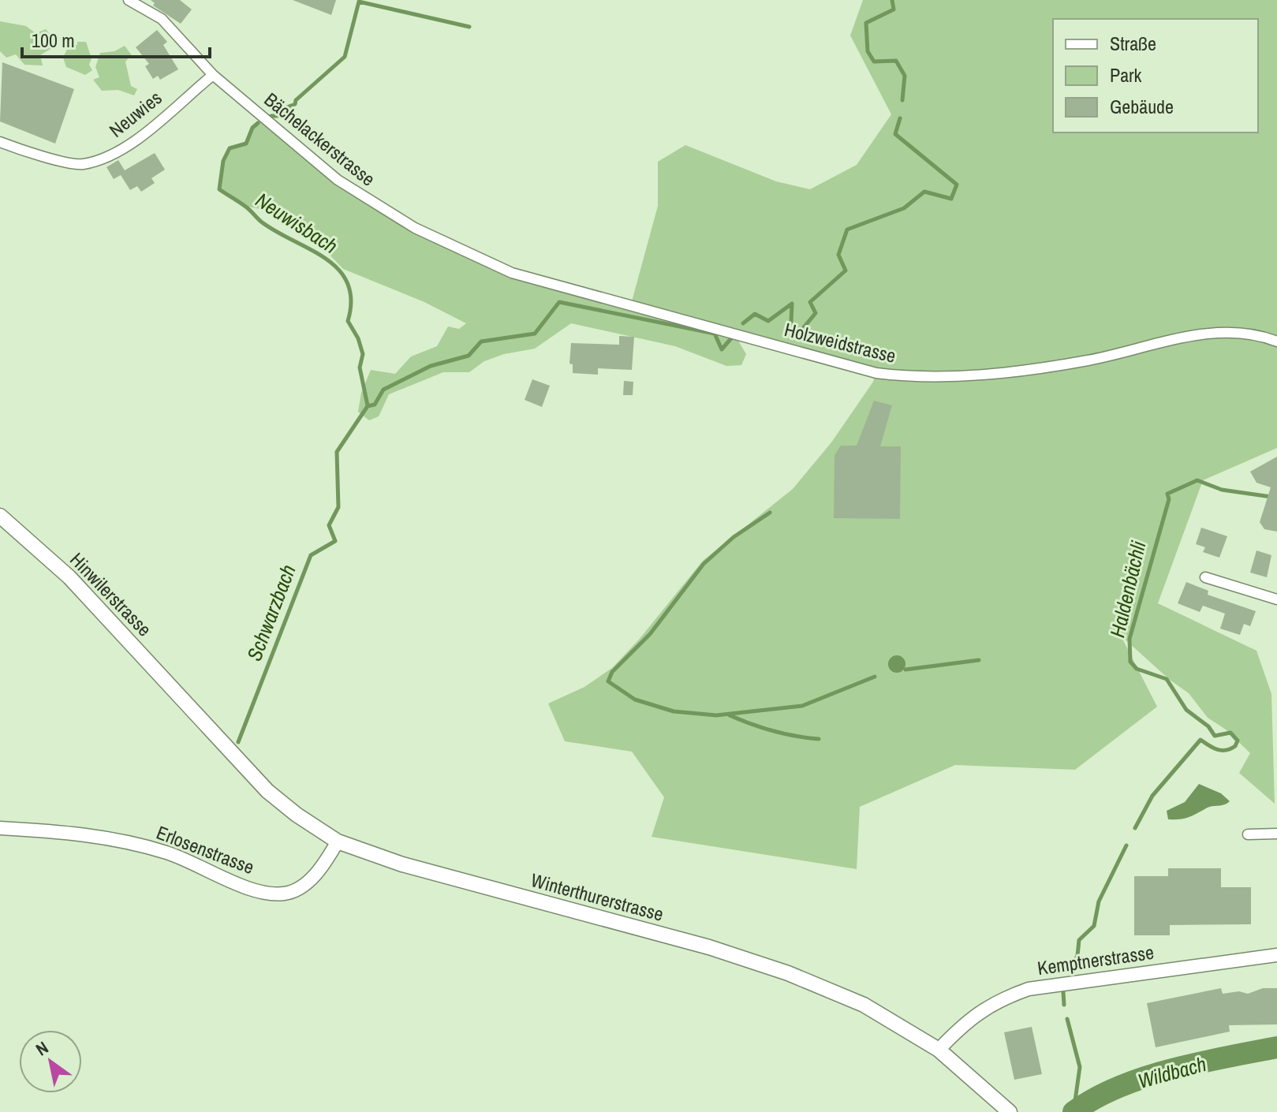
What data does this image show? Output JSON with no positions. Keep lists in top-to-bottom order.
{
  "streets": {
    "main road": ["Hinwilerstrasse", "Winterthurerstrasse"],
    "street": [
      "Neuwies",
      "Bächelackerstrasse",
      "Holzweidstrasse",
      "Erlosenstrasse",
      "Kemptnerstrasse"
    ]
  },
  "crossings": [
    ["Neuwies", "Bächelackerstrasse"],
    ["Bächelackerstrasse", "Holzweidstrasse"],
    ["Hinwilerstrasse", "Winterthurerstrasse"],
    ["Erlosenstrasse", "Winterthurerstrasse"],
    ["Winterthurerstrasse", "Kemptnerstrasse"]
  ],
  "water": [
    "Neuwisbach",
    "Haldenbächli",
    "Schwarzbach",
    "Wildbach"
  ],
  "legend": ["Straße", "Park", "Gebäude"],
  "scale_bar": "100 m",
  "north": "top left"
}
